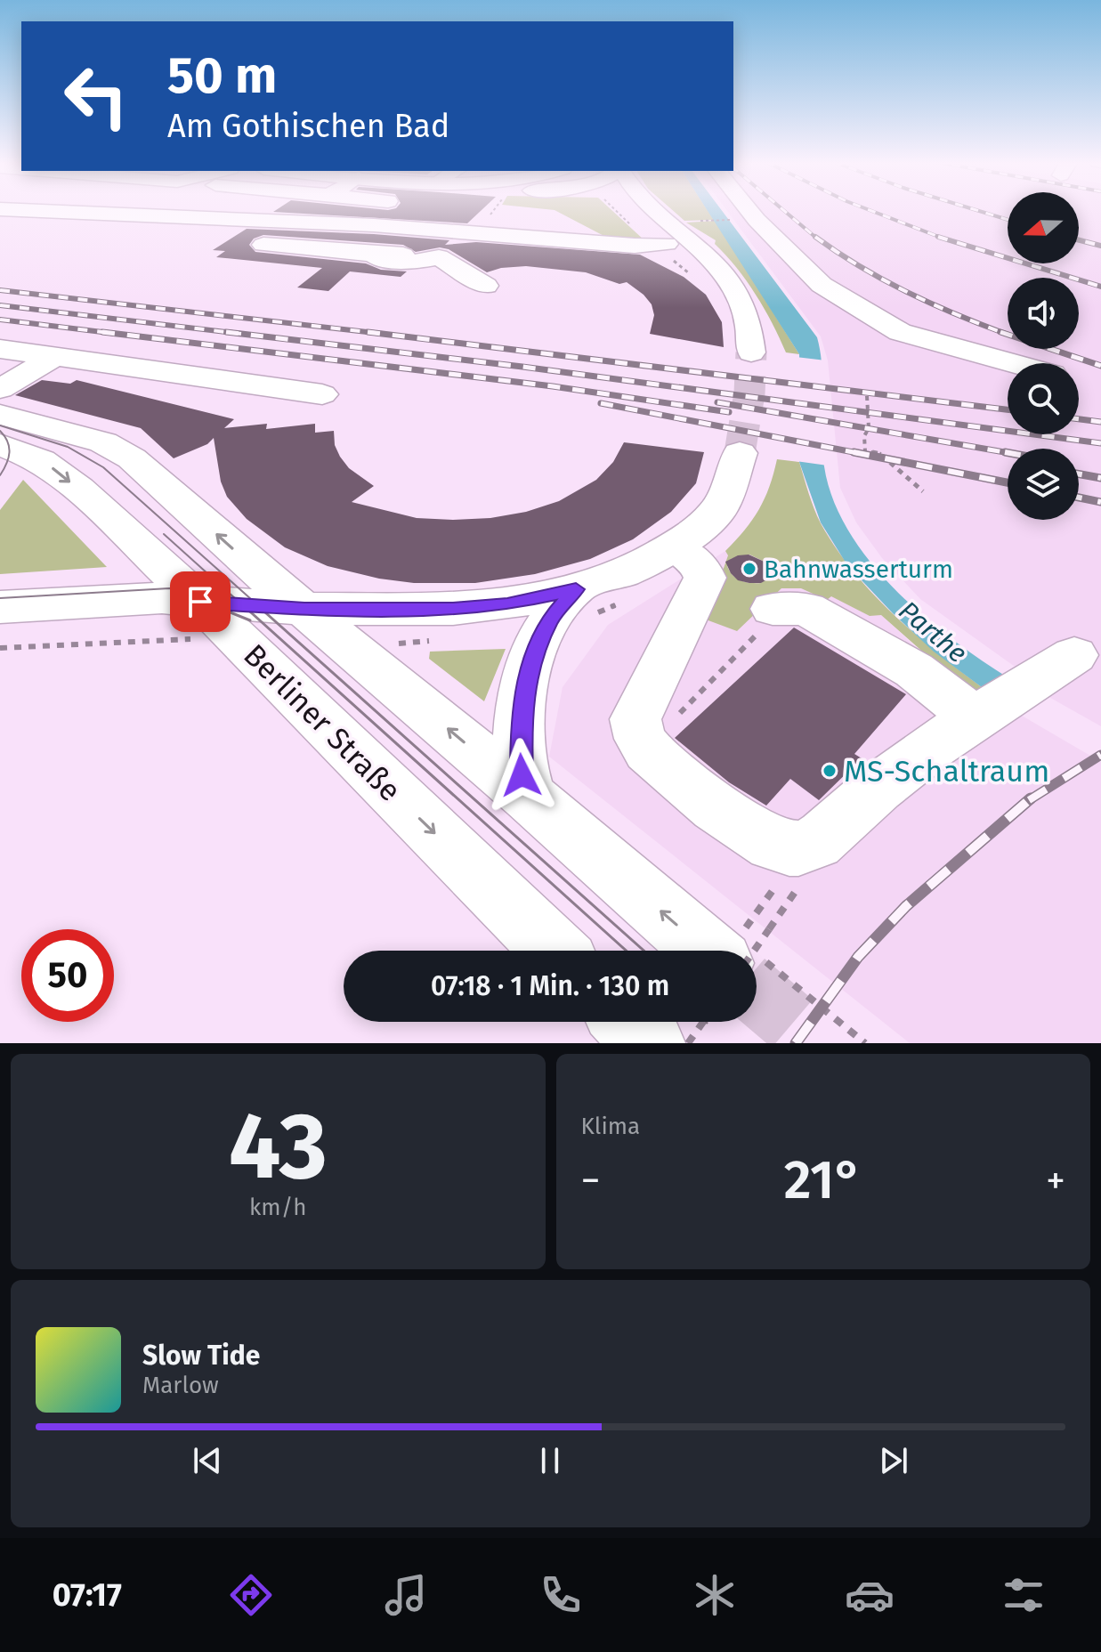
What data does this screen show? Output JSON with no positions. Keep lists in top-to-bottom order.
{
  "streets": {
    "main road": ["Berliner Straße"]
  },
  "water": ["Parthe"],
  "places": ["Bahnwasserturm", "MS-Schaltraum"],
  "north": "left",
  "page": {
    "turn": ["50 m", "Am Gothischen Bad"],
    "limit": "50",
    "trip": "07:18 · 1 Min. · 130 m",
    "tile": [
      ["43", "km/h"],
      "Klima"
    ],
    "heat": ["−", "21°", "+"],
    "song": ["Slow Tide", "Marlow"],
    "tabs": "07:17"
  }
}
